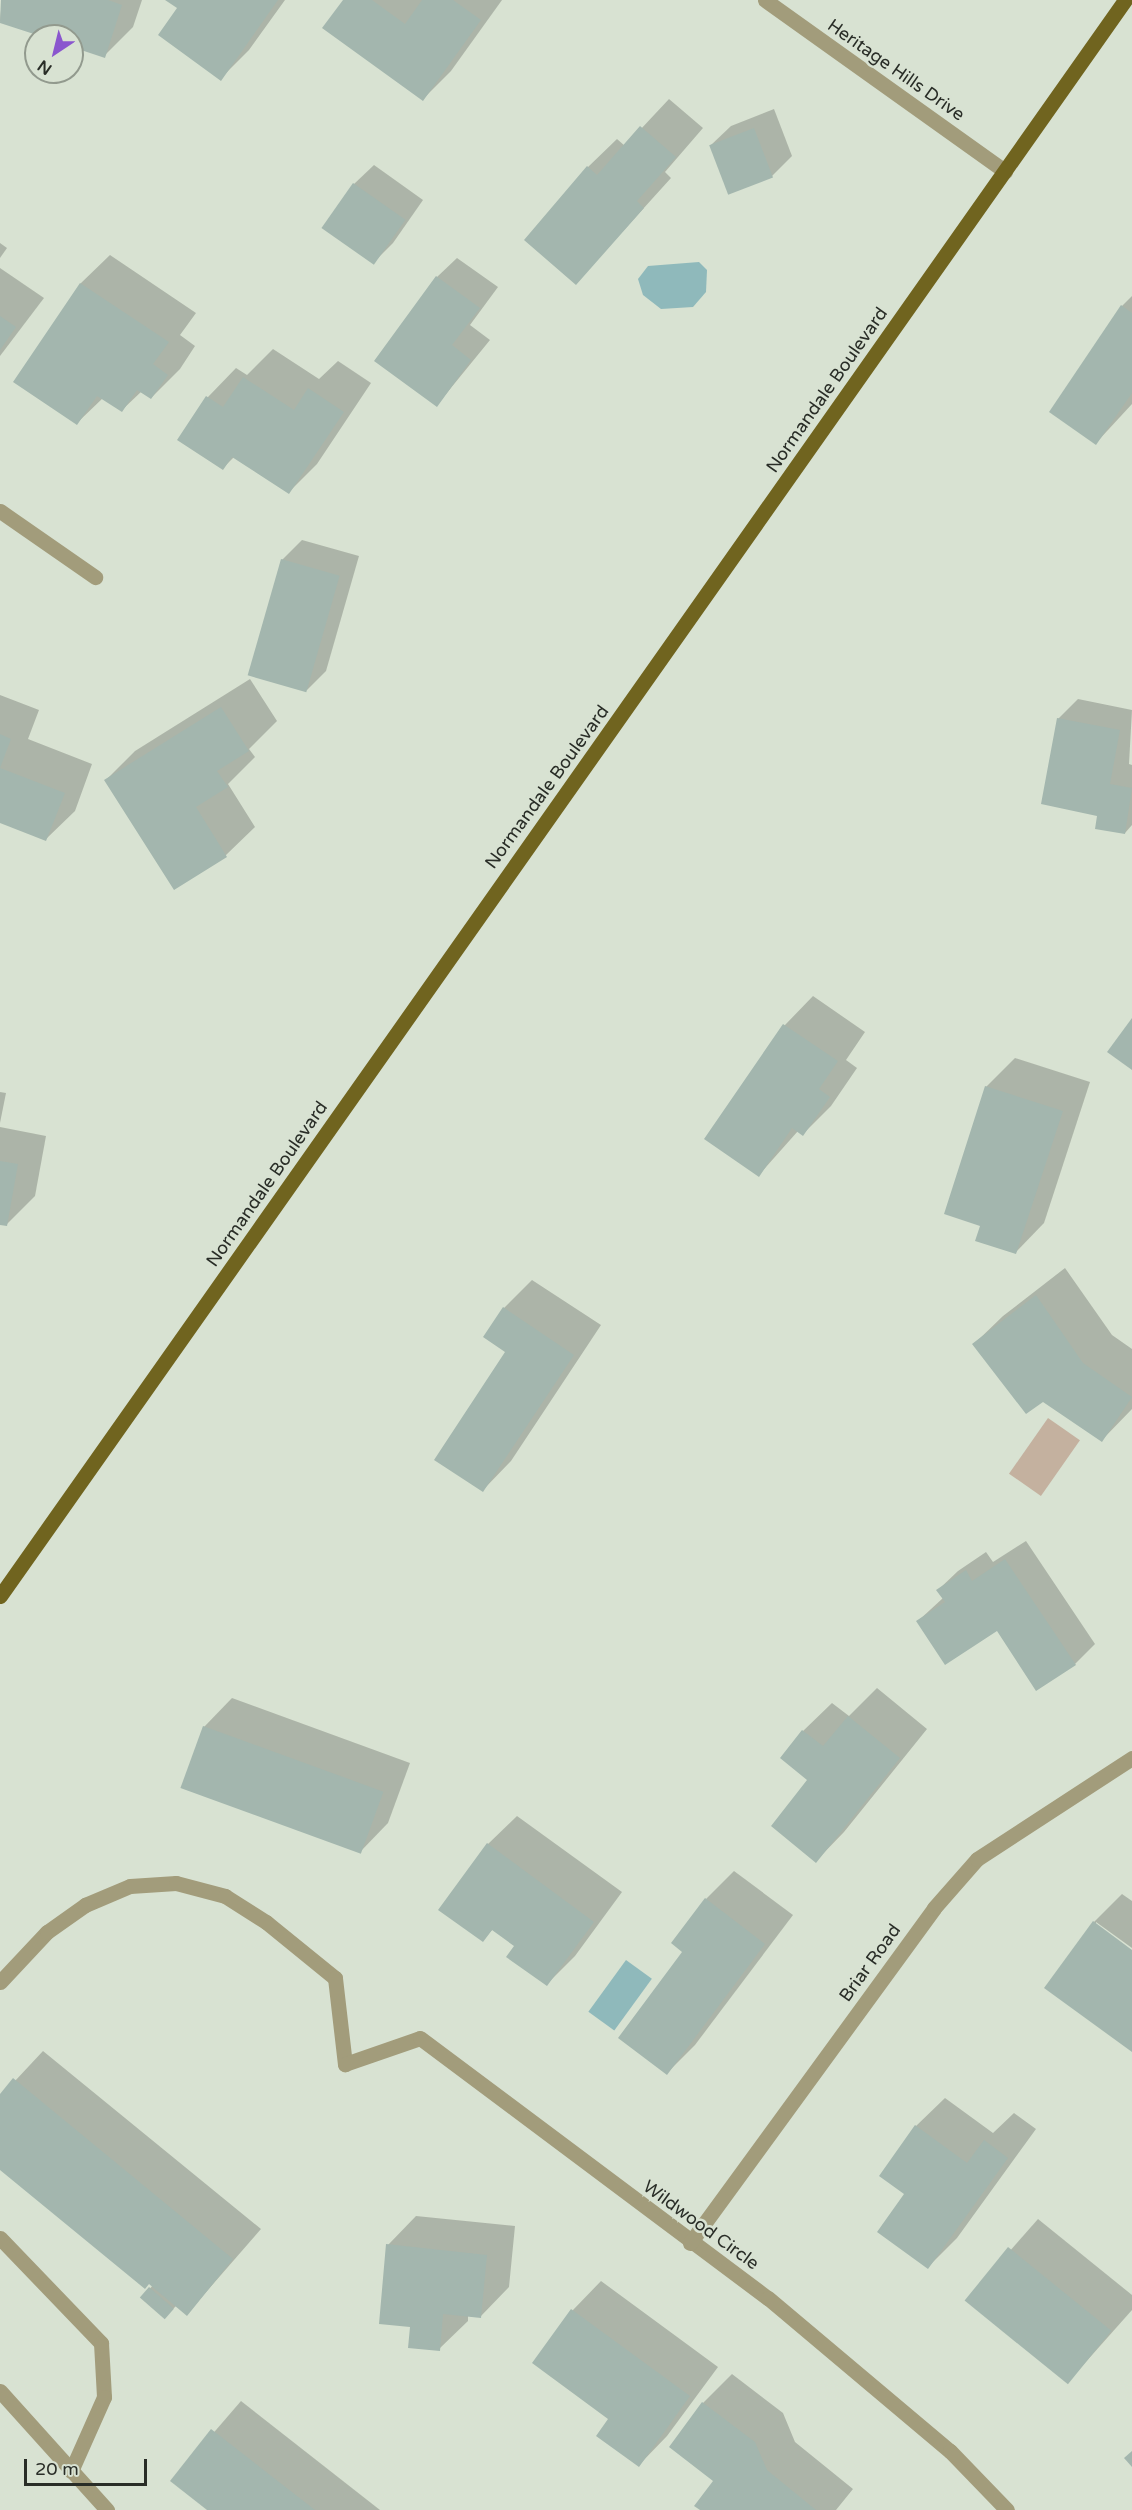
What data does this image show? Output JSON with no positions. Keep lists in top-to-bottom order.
{
  "streets": {
    "main road": ["Normandale Boulevard"],
    "street": ["Heritage Hills Drive", "Briar Road", "Wildwood Circle"]
  },
  "crossings": [
    ["Heritage Hills Drive", "Normandale Boulevard"],
    ["Briar Road", "Wildwood Circle"]
  ],
  "scale_bar": "20 m",
  "north": "bottom left"
}
